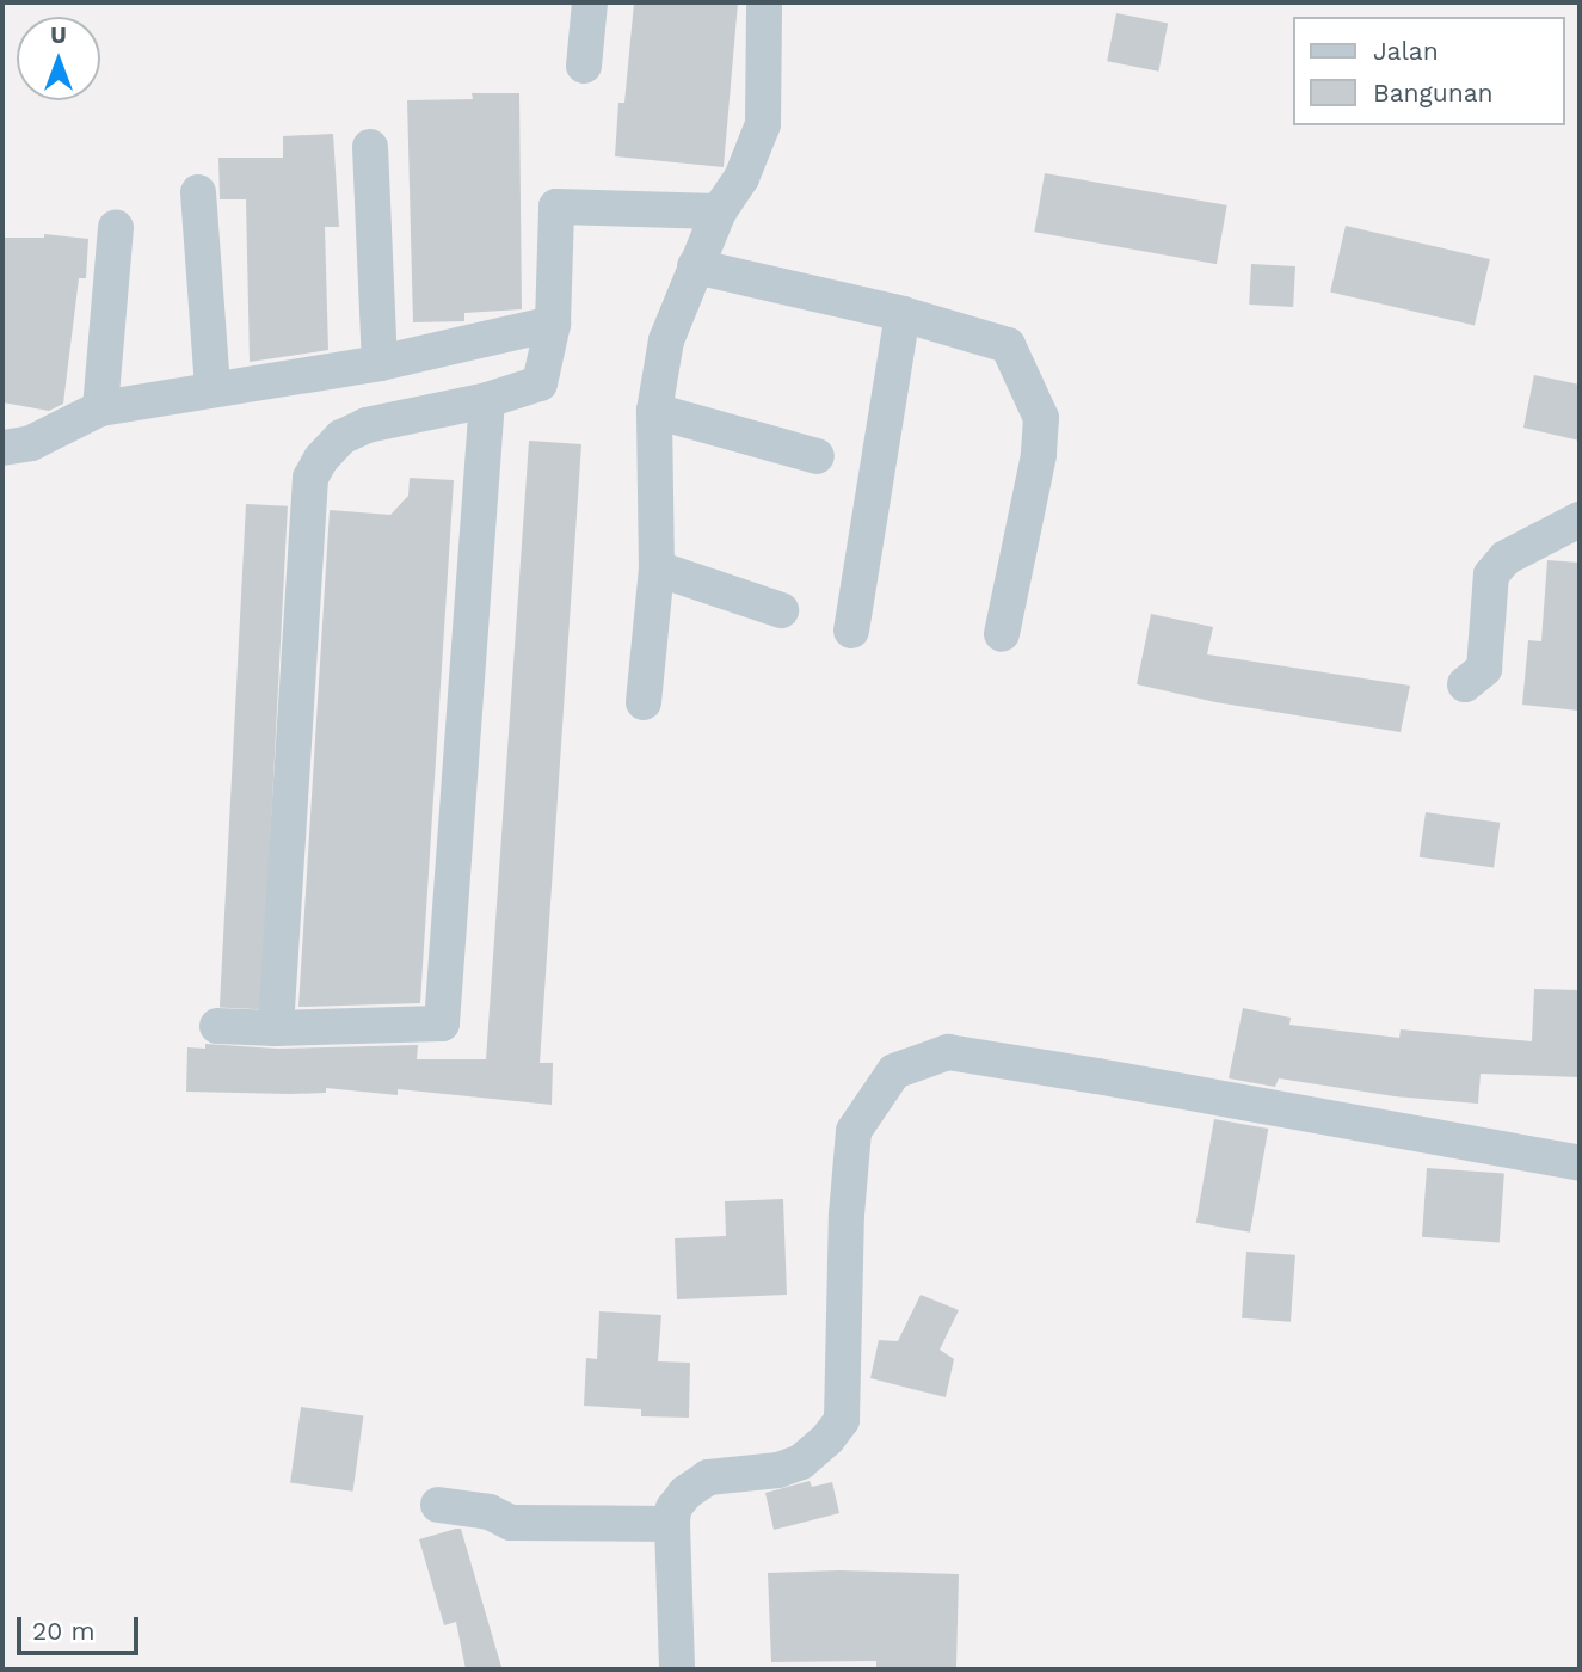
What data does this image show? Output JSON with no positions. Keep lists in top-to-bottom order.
{
  "legend": ["Jalan", "Bangunan"],
  "scale_bar": "20 m",
  "north": "top"
}
